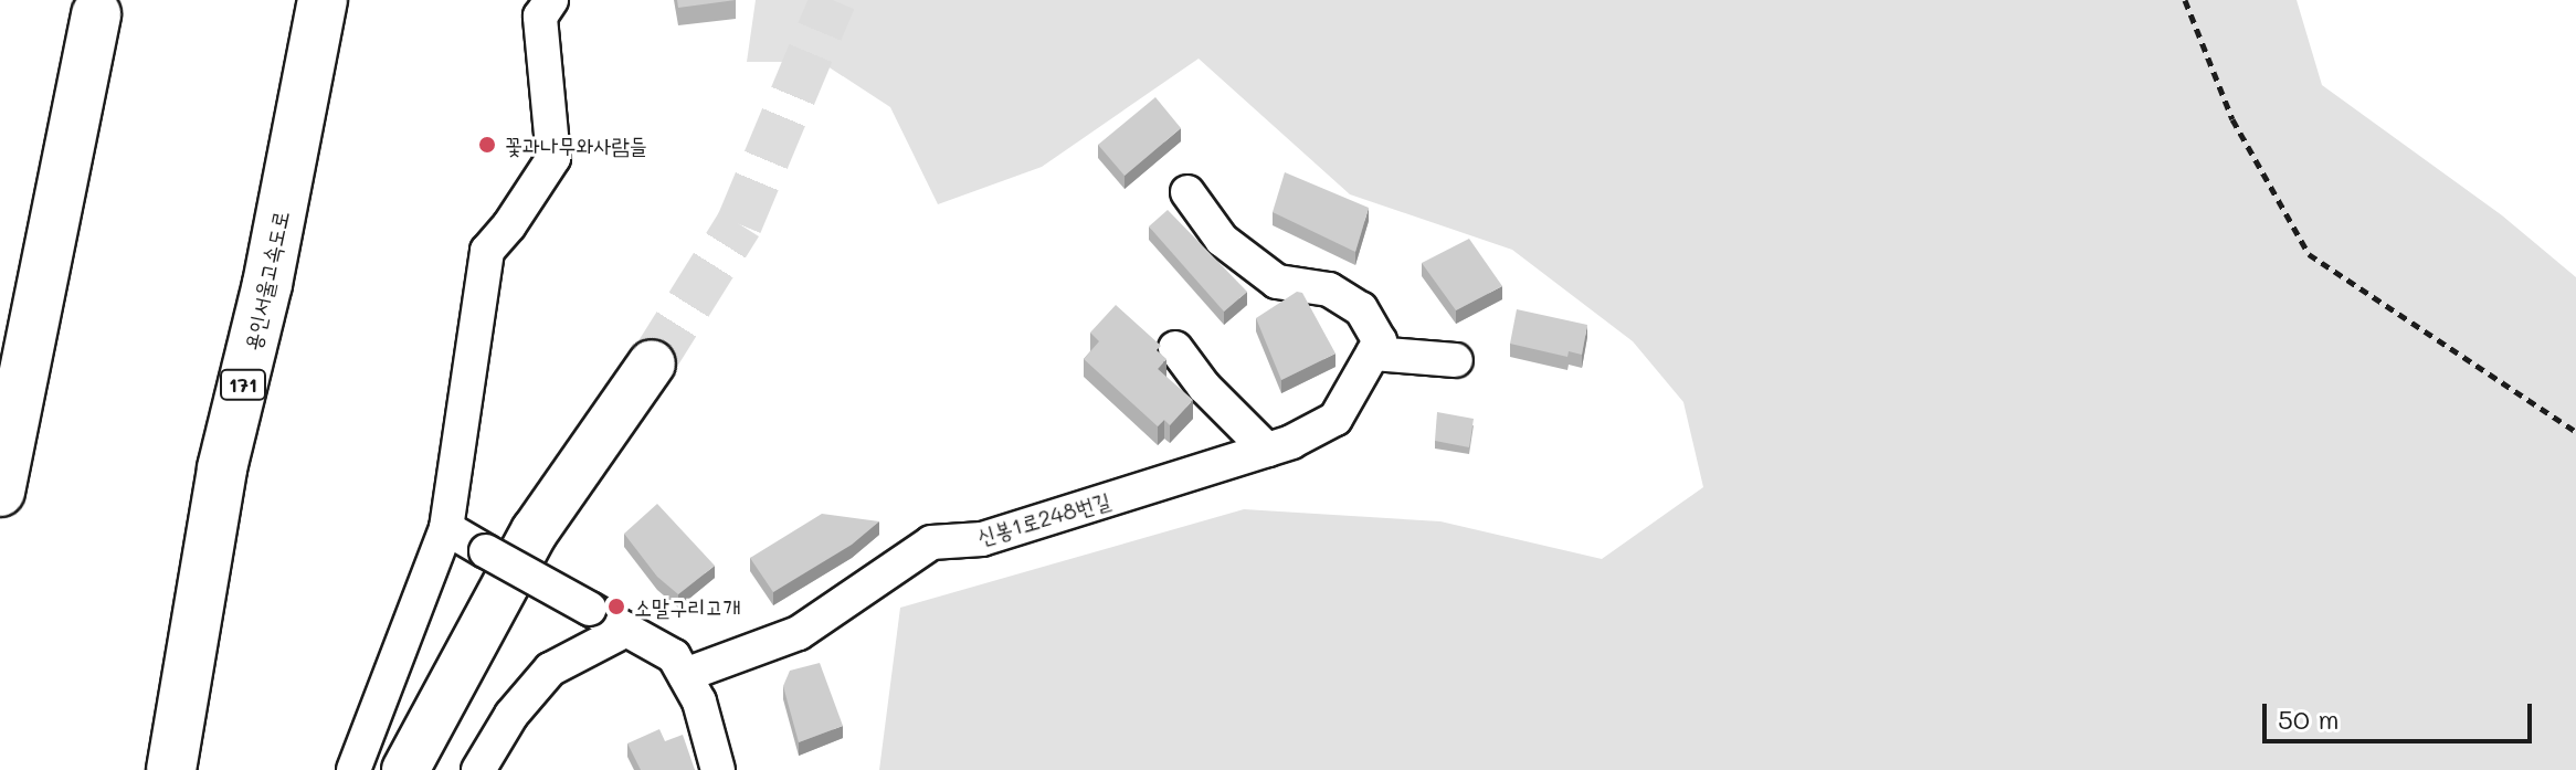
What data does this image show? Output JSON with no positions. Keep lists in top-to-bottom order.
{
  "streets": {
    "highway": ["용인서울고속도로", "171"],
    "street": ["신봉1로248번길"]
  },
  "places": ["꽃과나무와사람들", "소말구리고개"],
  "scale_bar": "50 m"
}
